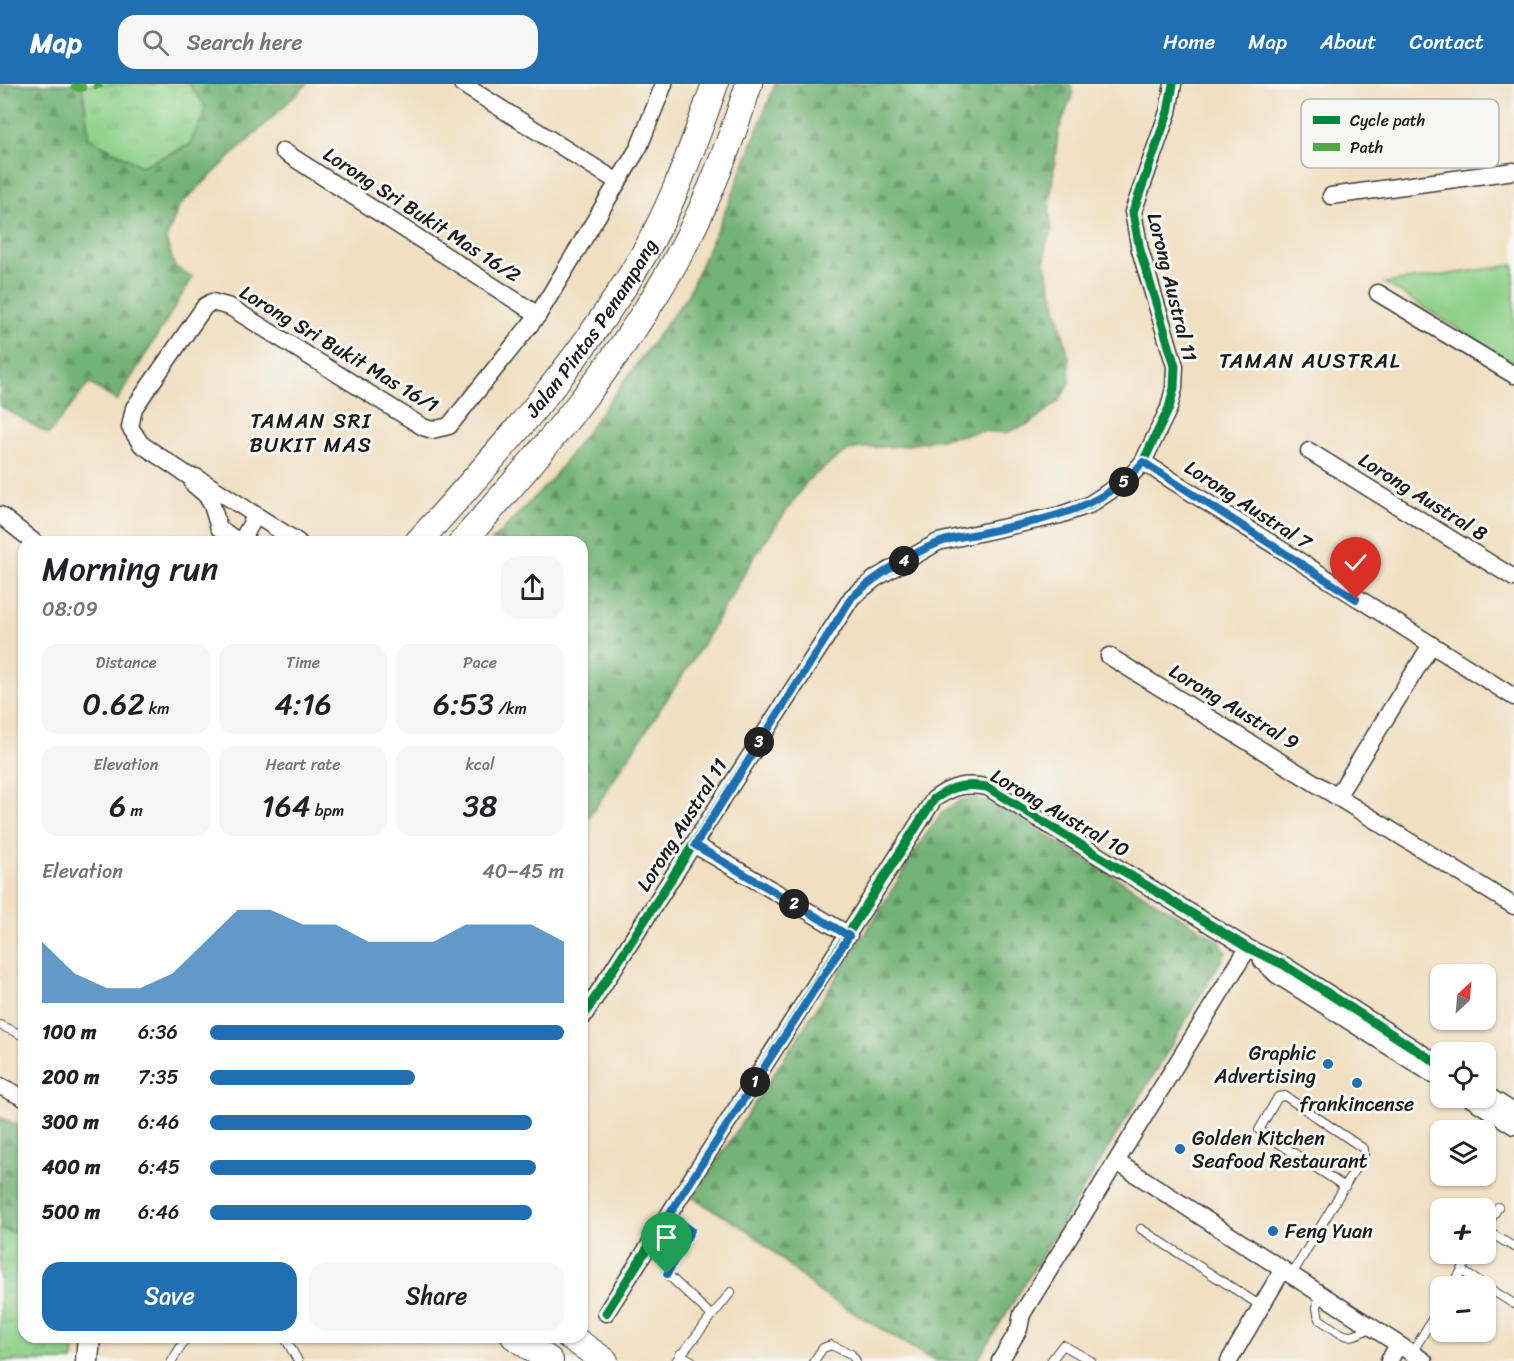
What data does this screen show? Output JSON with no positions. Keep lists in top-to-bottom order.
{
  "streets": {
    "main road": ["Jalan Pintas Penampang"],
    "street": [
      "Lorong Sri Bukit Mas 16/2",
      "Lorong Austral 11",
      "Lorong Sri Bukit Mas 16/1",
      "Lorong Austral 8",
      "Lorong Austral 7",
      "Lorong Austral 9",
      "Lorong Austral 10"
    ]
  },
  "crossings": [
    ["Lorong Sri Bukit Mas 16/2", "Lorong Sri Bukit Mas 16/1"],
    ["Lorong Austral 11", "Lorong Austral 7"]
  ],
  "districts": ["TAMAN AUSTRAL", "TAMAN SRI BUKIT MAS"],
  "places": [
    "Graphic Advertising",
    "frankincense",
    "Golden Kitchen Seafood Restaurant",
    "Feng Yuan"
  ],
  "legend": ["Cycle path", "Path"],
  "north": "top right",
  "page": {
    "header": "Map",
    "search": "Search here",
    "nav": [
      "Home",
      "Map",
      "About",
      "Contact"
    ],
    "pins": [
      "5",
      "4",
      "3",
      "2",
      "1"
    ],
    "heading": ["Morning run", "08:09"],
    "stats": [
      ["Distance", "0.62 km"],
      ["Time", "4:16"],
      ["Pace", "6:53 /km"],
      ["Elevation", "6 m"],
      ["Heart rate", "164 bpm"],
      ["kcal", "38"]
    ],
    "chart": ["Elevation", "40–45 m"],
    "map_buttons": ["+", "−"],
    "list": [
      {
        "name": "100 m",
        "note": "6:36"
      },
      {
        "name": "200 m",
        "note": "7:35"
      },
      {
        "name": "300 m",
        "note": "6:46"
      },
      {
        "name": "400 m",
        "note": "6:45"
      },
      {
        "name": "500 m",
        "note": "6:46"
      }
    ],
    "buttons": ["Save", "Share"]
  }
}
